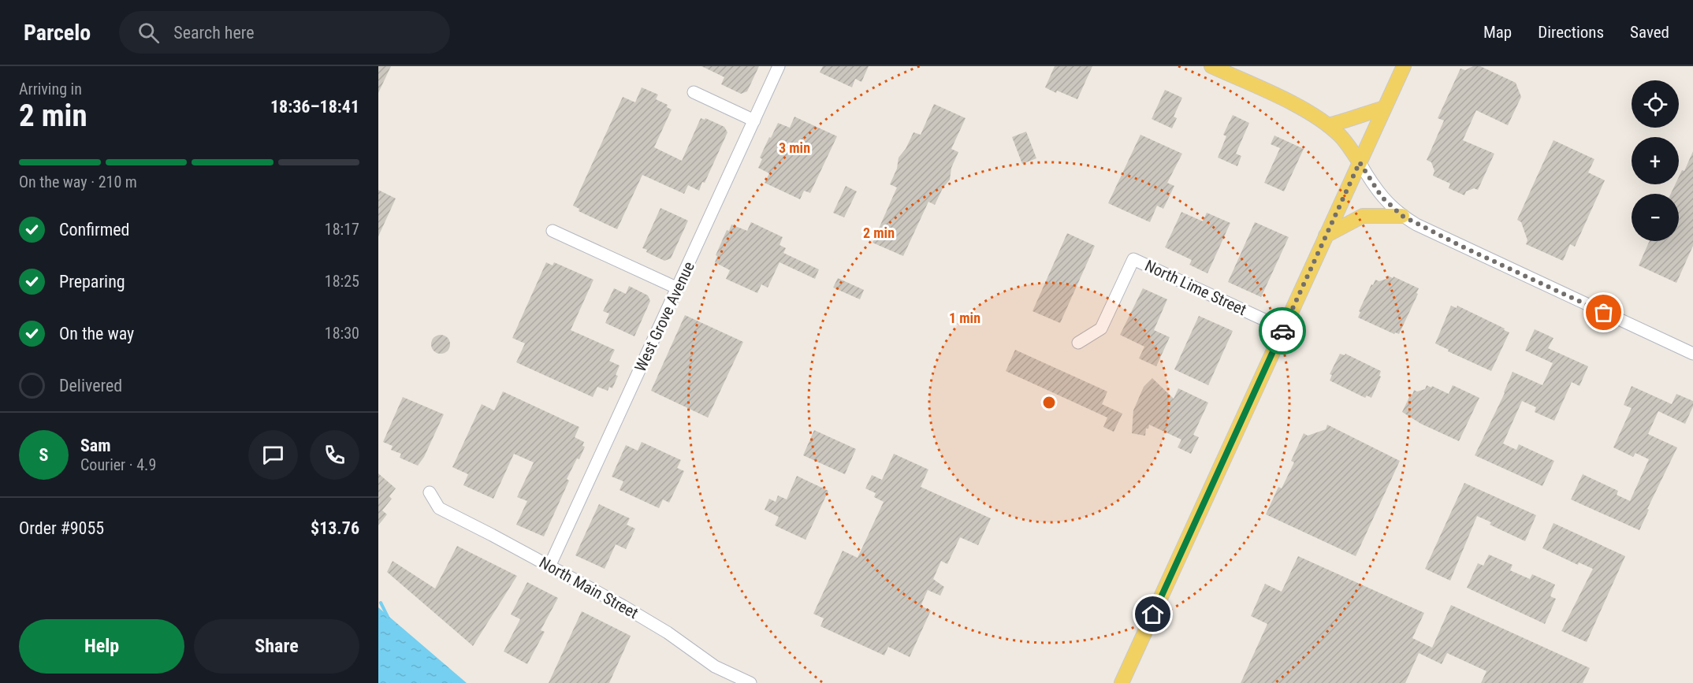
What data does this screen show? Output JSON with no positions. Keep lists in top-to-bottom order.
{
  "streets": {
    "street": ["North Lime Street", "West Grove Avenue", "North Main Street"]
  },
  "crossings": [
    ["West Grove Avenue", "North Main Street"]
  ],
  "page": {
    "header": "Parcelo",
    "search": "Search here",
    "nav": ["Map", "Directions", "Saved"],
    "heading": ["2 min", "Arriving in", "18:36–18:41"],
    "panel": [
      "Sam",
      "Courier · 4.9",
      "Order #9055",
      "$13.76"
    ],
    "map_buttons": ["+", "−"],
    "bar": "On the way · 210 m",
    "list": [
      ["Confirmed", "18:17"],
      ["Preparing", "18:25"],
      ["On the way", "18:30"],
      "Delivered"
    ],
    "round": "S",
    "buttons": ["Help", "Share"]
  },
  "rings": ["3 min", "2 min", "1 min"]
}
